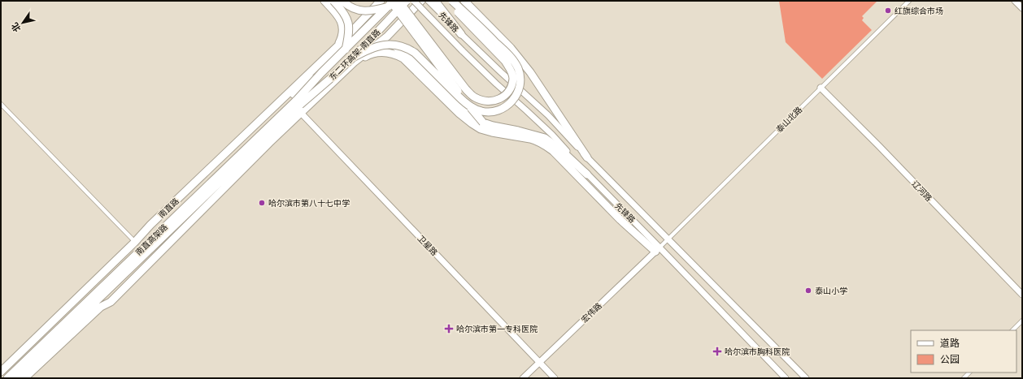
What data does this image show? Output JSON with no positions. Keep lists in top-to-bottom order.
{
  "streets": {
    "highway": ["东二环高架-南直路", "南直路", "南直高架路"],
    "main road": [
      "先锋路",
      "辽河路",
      "卫星路",
      "宏伟路"
    ],
    "street": ["泰山北路"]
  },
  "crossings": [
    ["先锋路", "泰山北路"],
    ["先锋路", "宏伟路"],
    ["东二环高架-南直路", "南直高架路"],
    ["泰山北路", "辽河路"],
    ["泰山北路", "宏伟路"],
    ["卫星路", "宏伟路"]
  ],
  "places": {
    "other": ["红旗综合市场", "哈尔滨市第八十七中学", "泰山小学"],
    "health": ["哈尔滨市第一专科医院", "哈尔滨市胸科医院"]
  },
  "legend": ["道路", "公园"],
  "north": "bottom left"
}
